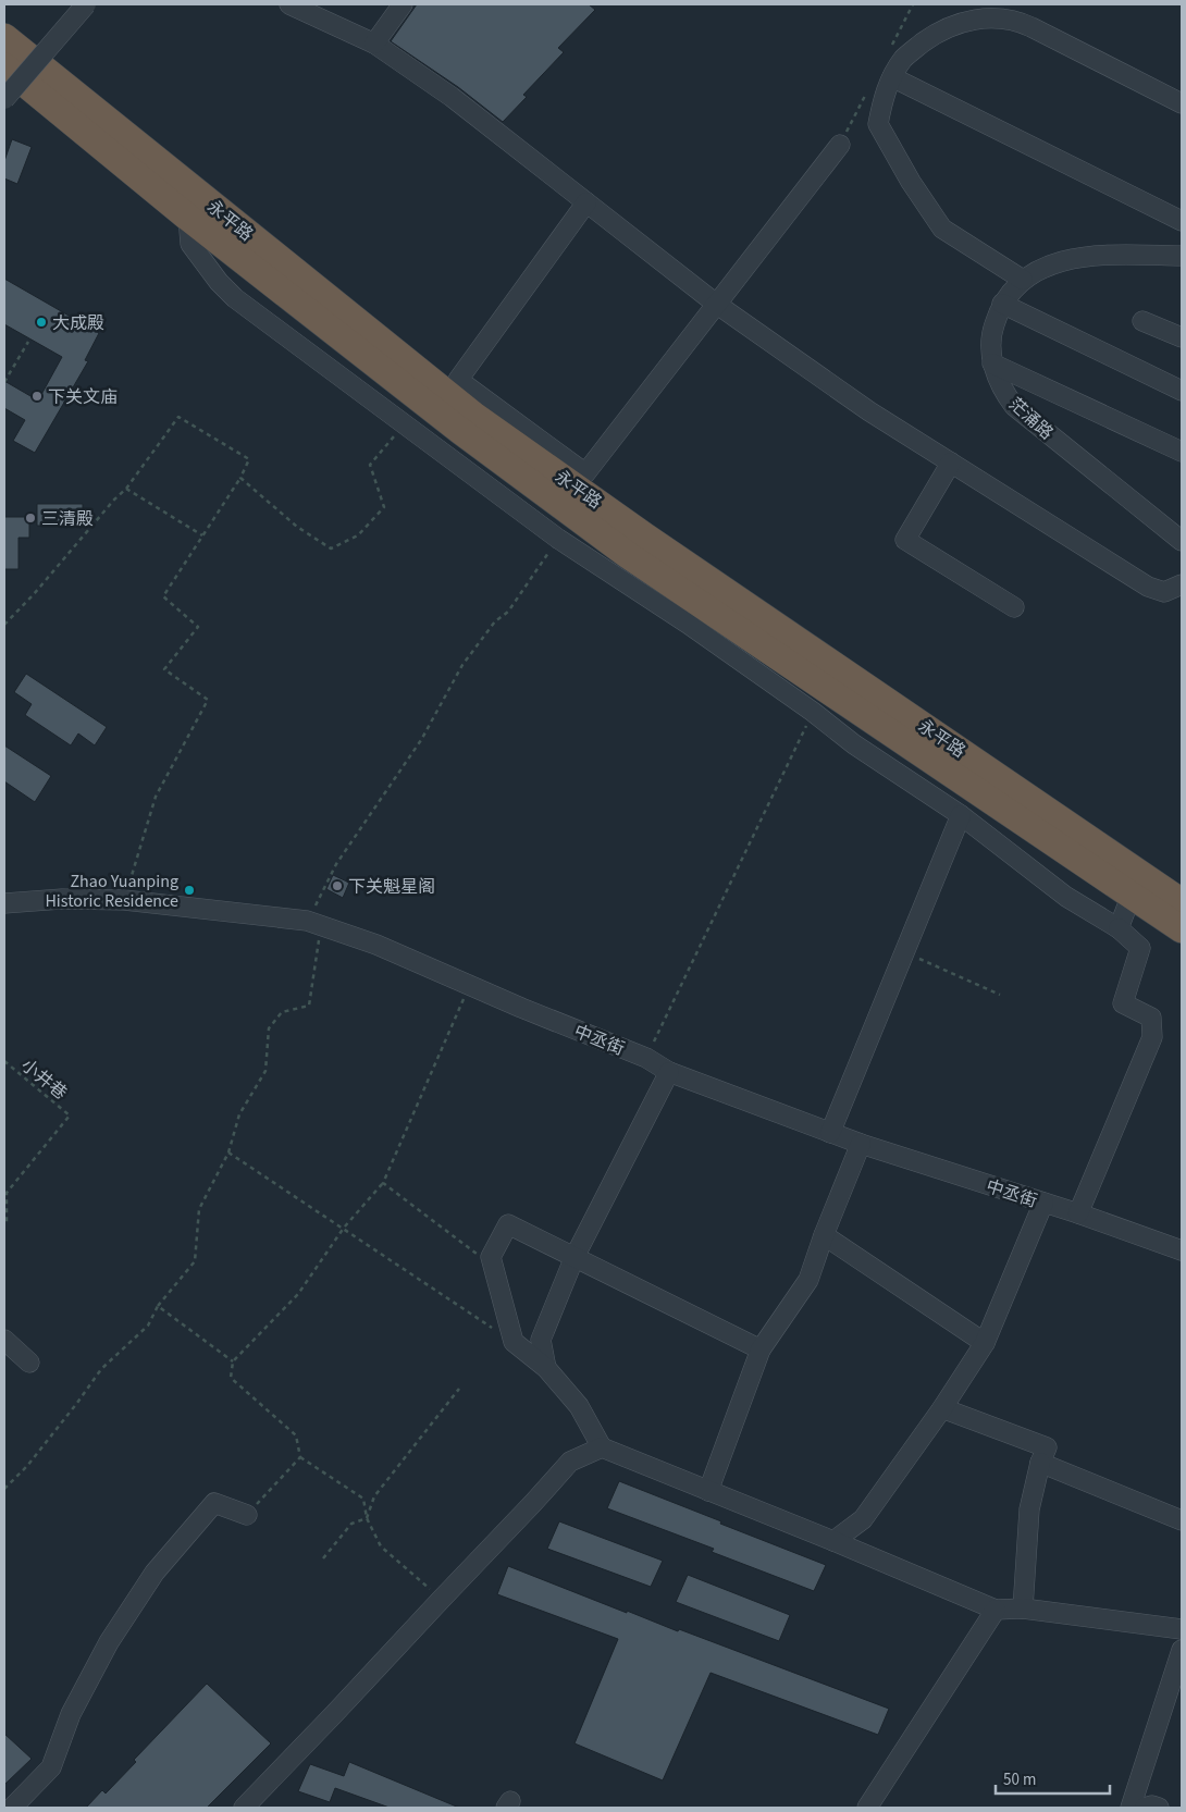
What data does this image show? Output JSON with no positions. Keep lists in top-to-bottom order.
{
  "streets": {
    "highway": ["永平路"],
    "street": ["茫涌路", "中丞街"],
    "path": ["小井巷"]
  },
  "places": [
    "大成殿",
    "下关文庙",
    "三清殿",
    "下关魁星阁",
    "Zhao Yuanping Historic Residence"
  ],
  "scale_bar": "50 m"
}
